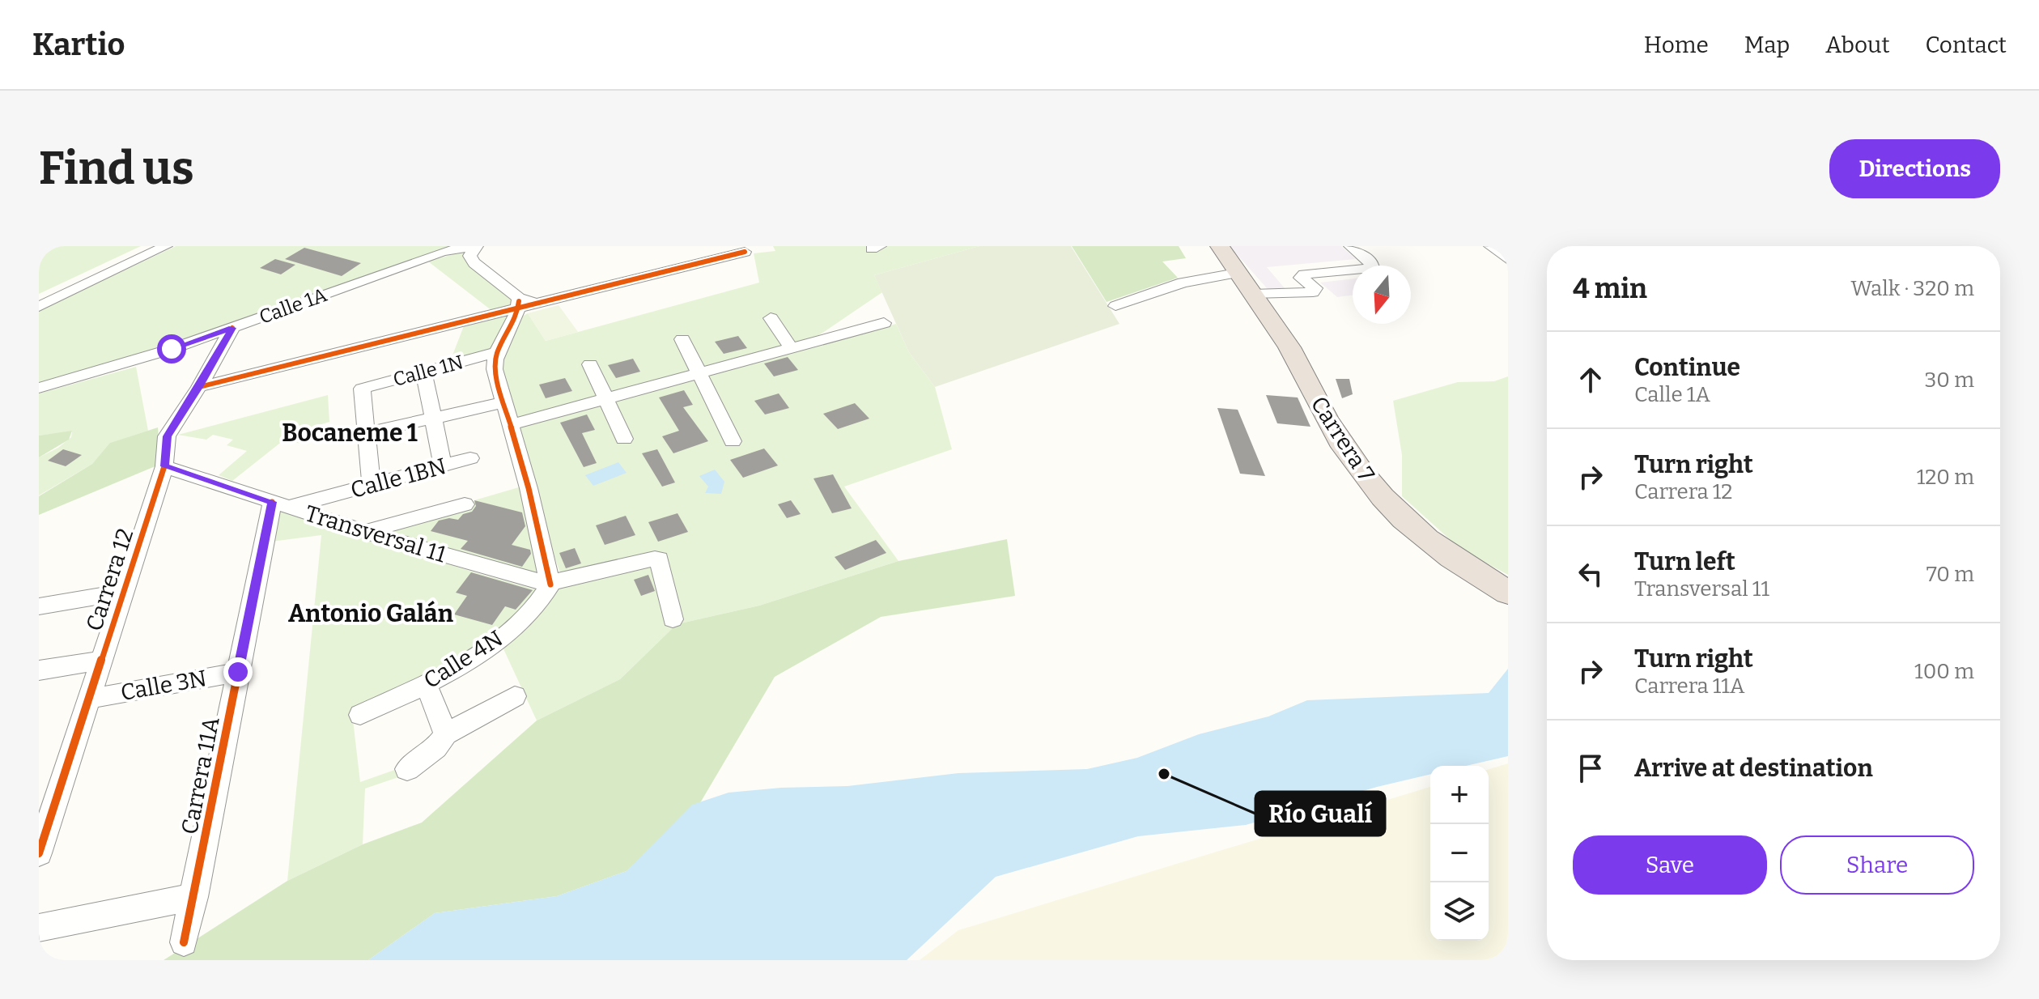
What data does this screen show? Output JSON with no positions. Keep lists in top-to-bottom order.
{
  "streets": {
    "highway": ["Carrera 7"],
    "street": [
      "Calle 1A",
      "Calle 1N",
      "Calle 1BN",
      "Transversal 11",
      "Carrera 12",
      "Calle 4N",
      "Calle 3N",
      "Carrera 11A"
    ]
  },
  "crossings": [
    ["Calle 1A", "Carrera 12"],
    ["Calle 1BN", "Transversal 11"],
    ["Calle 1BN", "Carrera 11A"],
    ["Transversal 11", "Carrera 12"],
    ["Transversal 11", "Calle 4N"],
    ["Transversal 11", "Carrera 11A"],
    ["Carrera 12", "Calle 3N"],
    ["Calle 3N", "Carrera 11A"]
  ],
  "districts": ["Bocaneme 1", "Antonio Galán"],
  "places": ["Río Gualí"],
  "north": "bottom",
  "page": {
    "header": "Kartio",
    "nav": [
      "Home",
      "Map",
      "About",
      "Contact"
    ],
    "buttons": [
      "Directions",
      ["Save", "Share"]
    ],
    "title": "Find us",
    "heading": ["4 min", "Walk · 320 m"],
    "list": [
      ["Continue", "Calle 1A", "30 m"],
      ["Turn right", "Carrera 12", "120 m"],
      ["Turn left", "Transversal 11", "70 m"],
      ["Turn right", "Carrera 11A", "100 m"],
      "Arrive at destination"
    ],
    "map_buttons": ["+", "−"]
  }
}
